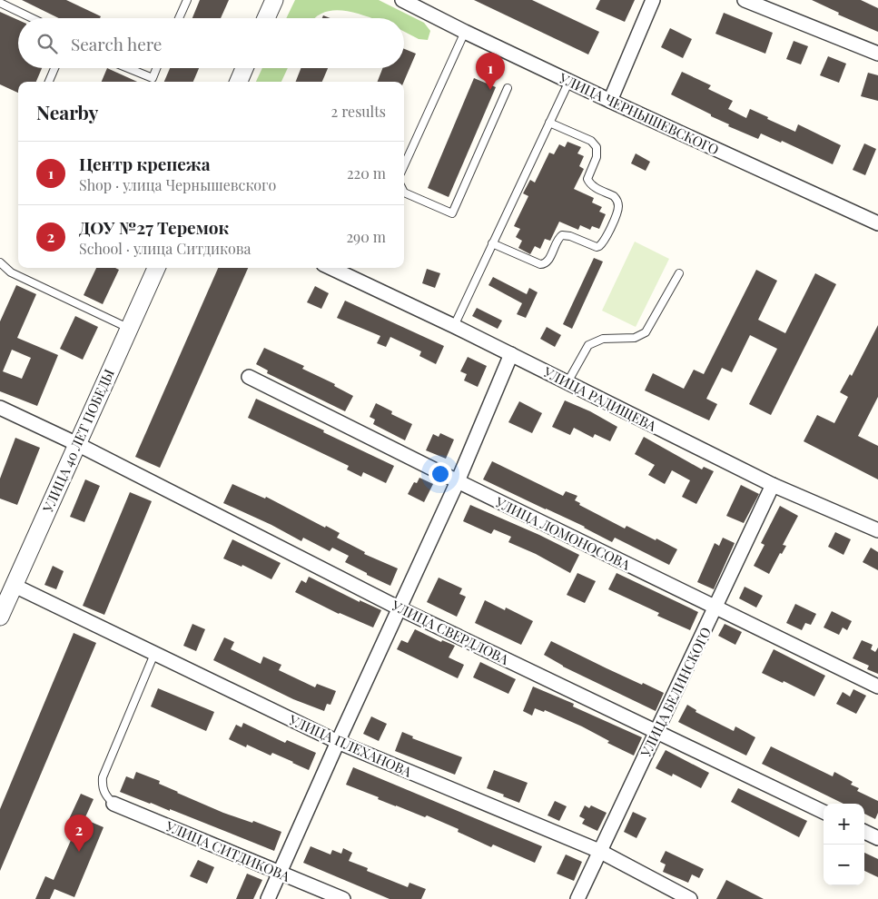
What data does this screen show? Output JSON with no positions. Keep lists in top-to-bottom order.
{
  "streets": {
    "street": [
      "УЛИЦА ЧЕРНЫШЕВСКОГО",
      "УЛИЦА РАДИЩЕВА",
      "УЛИЦА 40 ЛЕТ ПОБЕДЫ",
      "УЛИЦА ЛОМОНОСОВА",
      "УЛИЦА СВЕРДЛОВА",
      "УЛИЦА БЕЛИНСКОГО",
      "УЛИЦА ПЛЕХАНОВА",
      "УЛИЦА СИТДИКОВА"
    ]
  },
  "crossings": [
    ["УЛИЦА РАДИЩЕВА", "УЛИЦА БЕЛИНСКОГО"],
    ["УЛИЦА 40 ЛЕТ ПОБЕДЫ", "УЛИЦА СВЕРДЛОВА"],
    ["УЛИЦА 40 ЛЕТ ПОБЕДЫ", "УЛИЦА ПЛЕХАНОВА"],
    ["УЛИЦА ЛОМОНОСОВА", "УЛИЦА БЕЛИНСКОГО"],
    ["УЛИЦА СВЕРДЛОВА", "УЛИЦА БЕЛИНСКОГО"],
    ["УЛИЦА БЕЛИНСКОГО", "УЛИЦА ПЛЕХАНОВА"]
  ],
  "page": {
    "search": "Search here",
    "pins": ["1", "2"],
    "heading": ["Nearby", "2 results"],
    "list": [
      {
        "mark": "1",
        "name": "Центр крепежа",
        "note": "Shop · улица Чернышевского",
        "value": "220 m"
      },
      {
        "mark": "2",
        "name": "ДОУ №27 Теремок",
        "note": "School · улица Ситдикова",
        "value": "290 m"
      }
    ],
    "map_buttons": ["+", "−"]
  }
}
